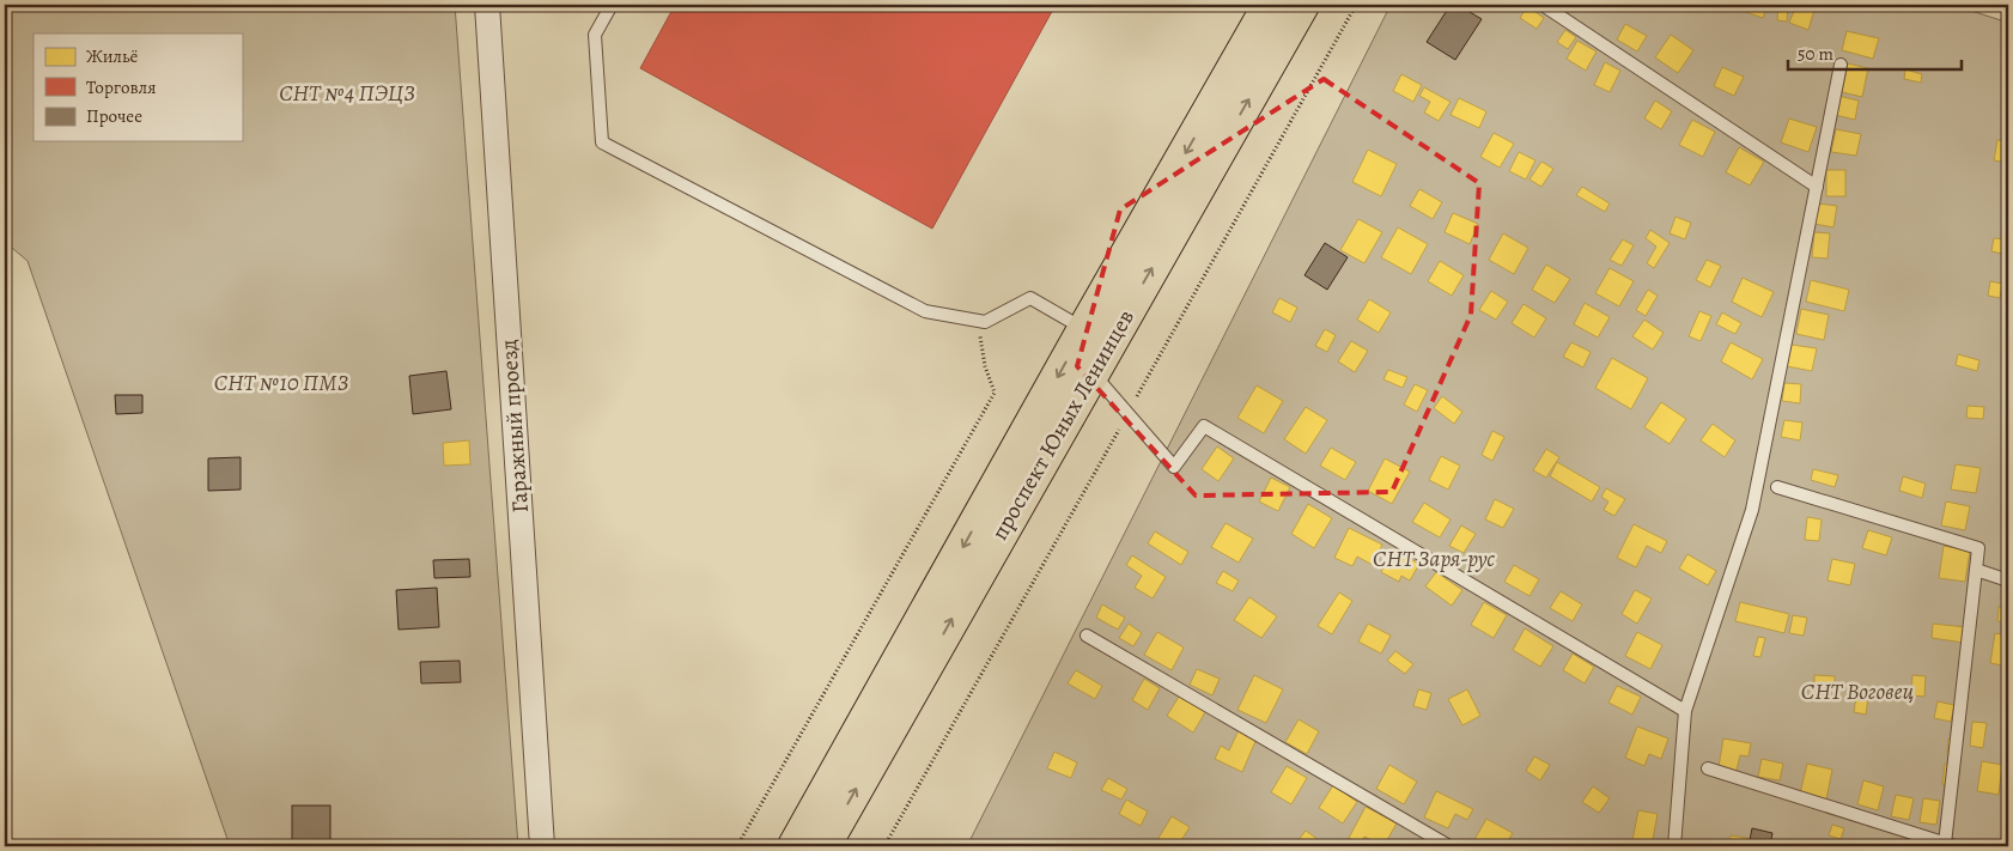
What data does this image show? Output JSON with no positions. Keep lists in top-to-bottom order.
{
  "streets": {
    "main road": ["проспект Юных Ленинцев"],
    "street": ["Гаражный проезд"]
  },
  "parks": [
    "СНТ №4 ПЭЦЗ",
    "СНТ №10 ПМЗ",
    "СНТ Заря-рус",
    "СНТ Воговец"
  ],
  "legend": ["Жильё", "Торговля", "Прочее"],
  "scale_bar": "50 m"
}
